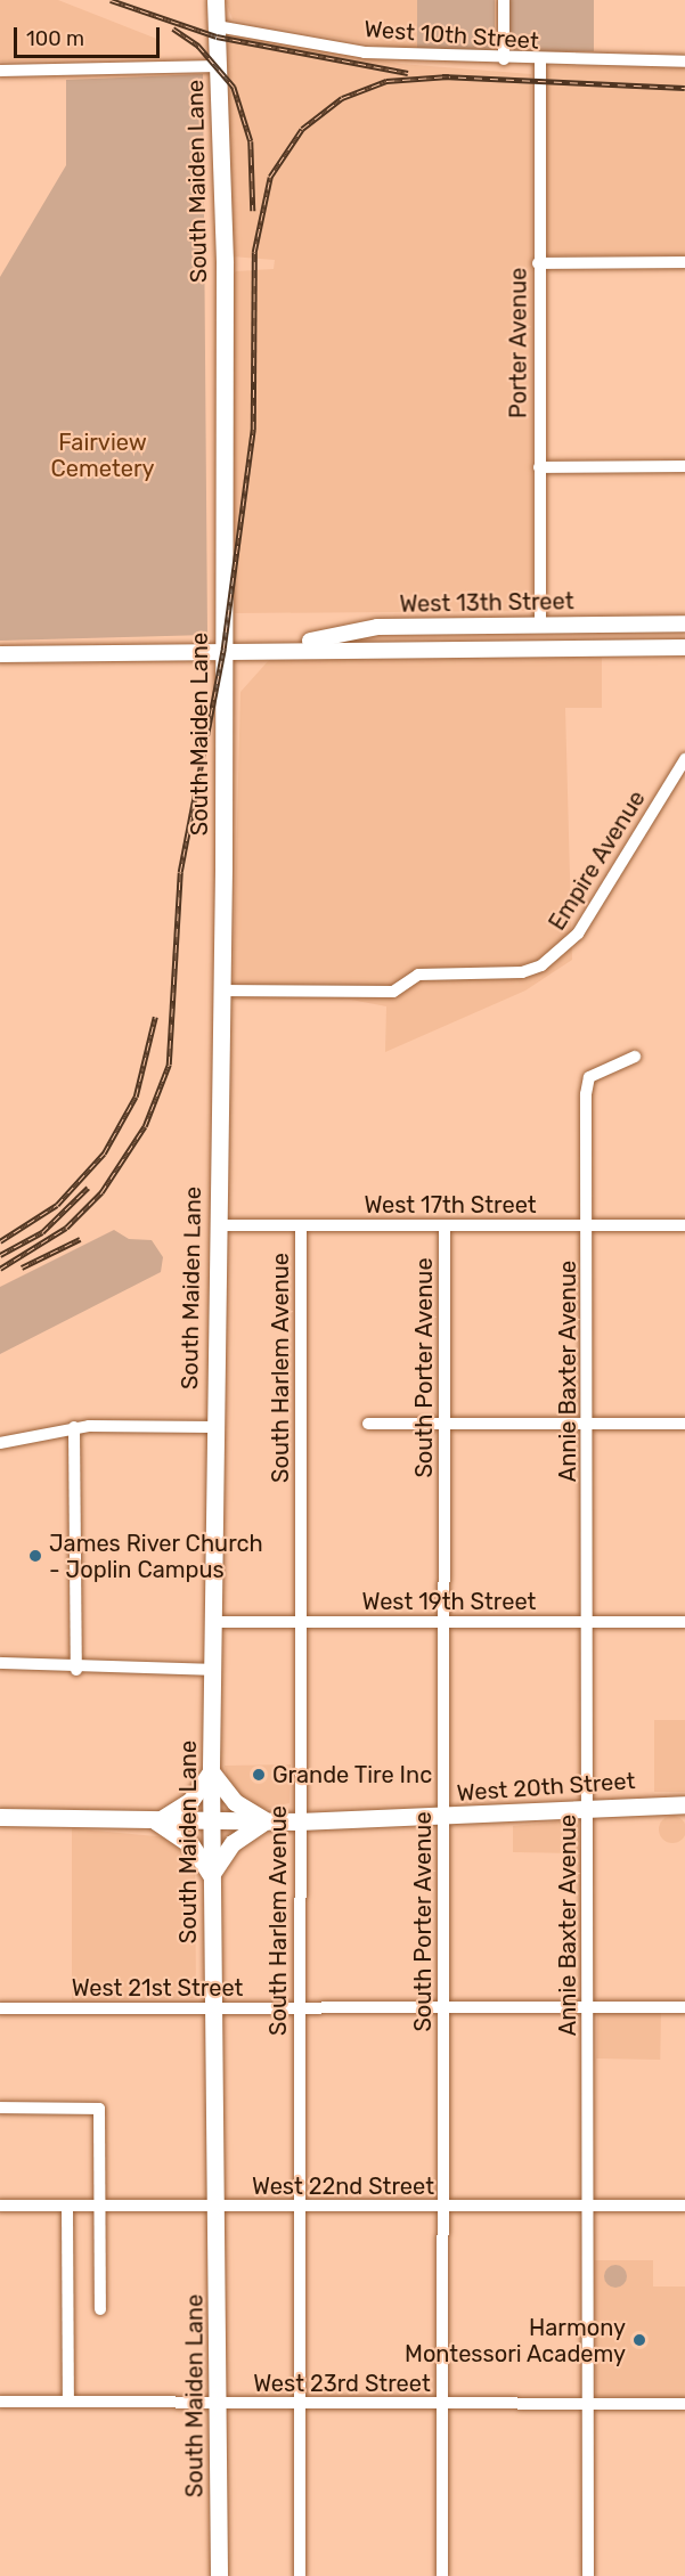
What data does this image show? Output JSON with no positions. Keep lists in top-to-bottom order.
{
  "streets": {
    "main road": ["South Maiden Lane", "West 20th Street"],
    "street": [
      "West 10th Street",
      "Porter Avenue",
      "West 13th Street",
      "Empire Avenue",
      "West 17th Street",
      "South Harlem Avenue",
      "South Porter Avenue",
      "Annie Baxter Avenue",
      "West 19th Street",
      "West 21st Street",
      "West 22nd Street",
      "West 23rd Street"
    ]
  },
  "crossings": [
    ["West 10th Street", "South Maiden Lane"],
    ["West 10th Street", "Porter Avenue"],
    ["South Maiden Lane", "West 13th Street"],
    ["South Maiden Lane", "Empire Avenue"],
    ["South Maiden Lane", "West 17th Street"],
    ["South Maiden Lane", "West 19th Street"],
    ["South Maiden Lane", "West 20th Street"],
    ["South Maiden Lane", "West 21st Street"],
    ["South Maiden Lane", "West 22nd Street"],
    ["South Maiden Lane", "West 23rd Street"],
    ["Porter Avenue", "West 13th Street"],
    ["West 17th Street", "South Harlem Avenue"],
    ["West 17th Street", "South Porter Avenue"],
    ["West 17th Street", "Annie Baxter Avenue"],
    ["South Harlem Avenue", "West 19th Street"],
    ["South Harlem Avenue", "West 20th Street"],
    ["South Harlem Avenue", "West 21st Street"],
    ["South Harlem Avenue", "West 22nd Street"],
    ["South Harlem Avenue", "West 23rd Street"],
    ["South Porter Avenue", "West 19th Street"],
    ["South Porter Avenue", "West 20th Street"],
    ["South Porter Avenue", "West 21st Street"],
    ["South Porter Avenue", "West 22nd Street"],
    ["South Porter Avenue", "West 23rd Street"],
    ["Annie Baxter Avenue", "West 19th Street"],
    ["Annie Baxter Avenue", "West 20th Street"],
    ["Annie Baxter Avenue", "West 21st Street"],
    ["Annie Baxter Avenue", "West 22nd Street"],
    ["Annie Baxter Avenue", "West 23rd Street"]
  ],
  "parks": ["Fairview Cemetery"],
  "places": ["James River Church - Joplin Campus", "Grande Tire Inc", "Harmony Montessori Academy"],
  "scale_bar": "100 m"
}
